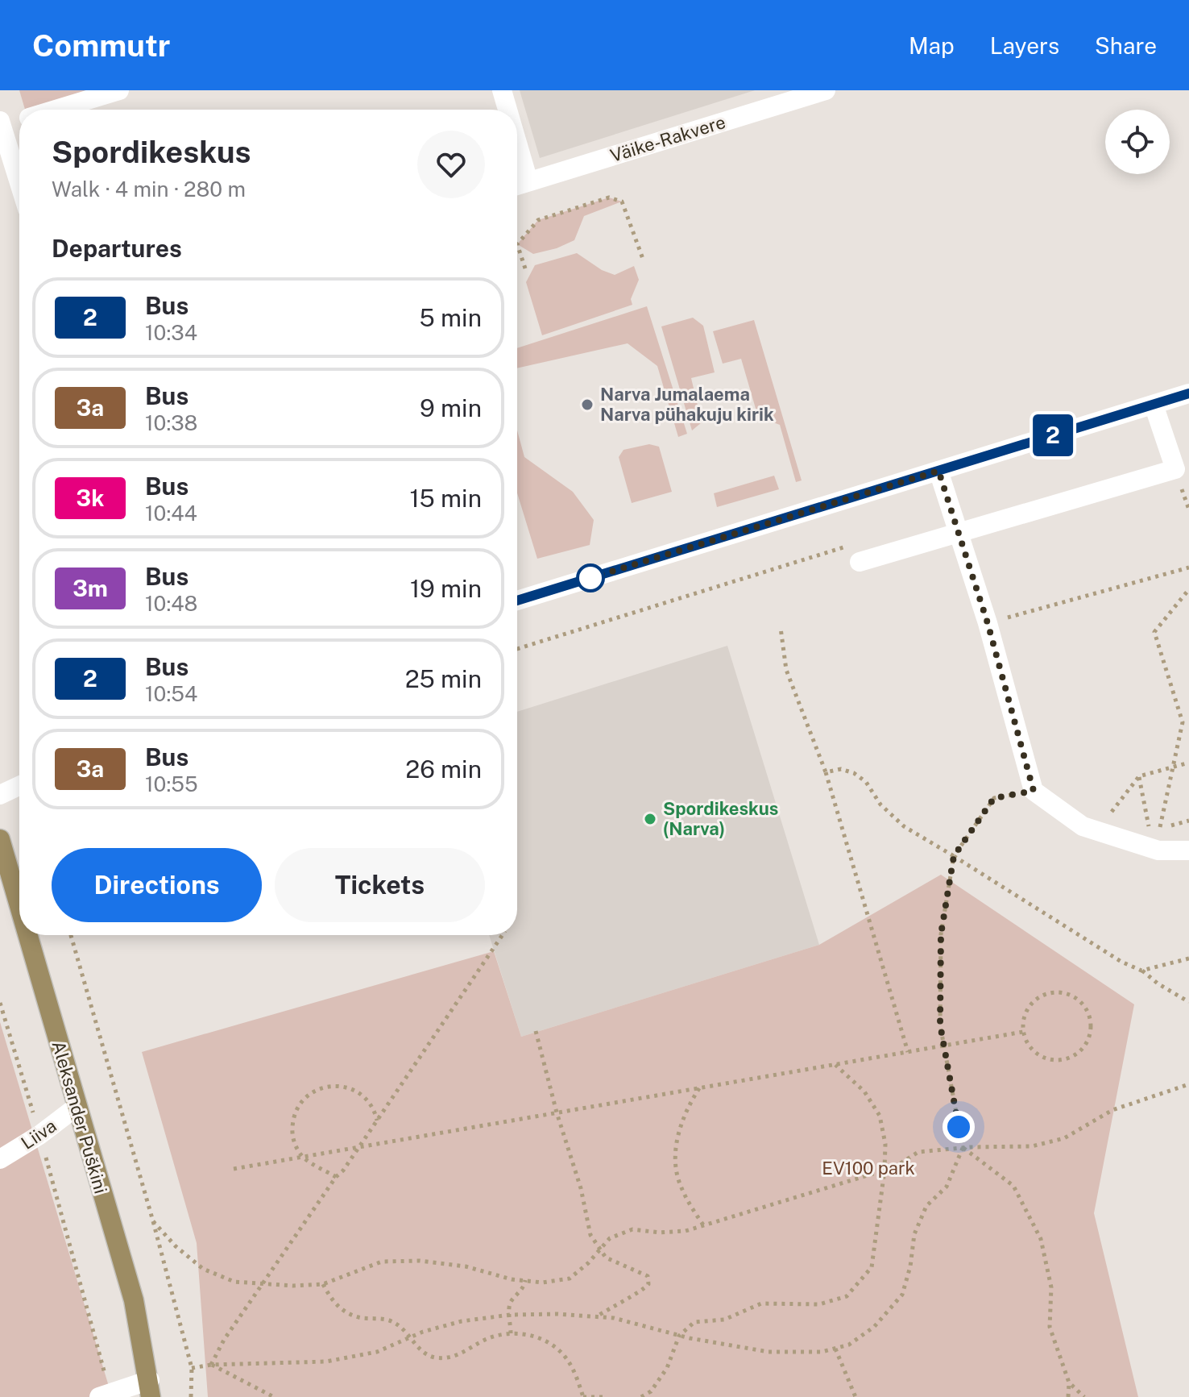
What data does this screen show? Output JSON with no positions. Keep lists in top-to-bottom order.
{
  "streets": {
    "main road": ["Aleksander Puškini"],
    "street": ["Väike-Rakvere", "Liiva"]
  },
  "crossings": [
    ["Aleksander Puškini", "Liiva"]
  ],
  "parks": ["EV100 park"],
  "places": ["Narva Jumalaema Narva pühakuju kirik", "Spordikeskus (Narva)"],
  "lines": ["bus line 2"],
  "page": {
    "header": "Commutr",
    "nav": ["Map", "Layers", "Share"],
    "on_map": "2",
    "heading": [
      ["Spordikeskus", "Walk · 4 min · 280 m"],
      "Departures"
    ],
    "list": [
      {
        "mark": "2",
        "name": "Bus",
        "note": "10:34",
        "value": "5 min"
      },
      {
        "mark": "3a",
        "name": "Bus",
        "note": "10:38",
        "value": "9 min"
      },
      {
        "mark": "3k",
        "name": "Bus",
        "note": "10:44",
        "value": "15 min"
      },
      {
        "mark": "3m",
        "name": "Bus",
        "note": "10:48",
        "value": "19 min"
      },
      {
        "mark": "2",
        "name": "Bus",
        "note": "10:54",
        "value": "25 min"
      },
      {
        "mark": "3a",
        "name": "Bus",
        "note": "10:55",
        "value": "26 min"
      }
    ],
    "buttons": ["Directions", "Tickets"]
  }
}
